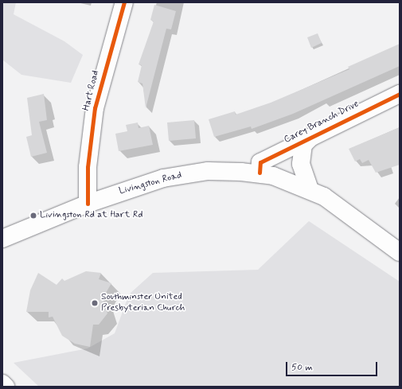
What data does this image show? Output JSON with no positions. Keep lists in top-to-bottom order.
{
  "streets": {
    "main road": ["Hart Road", "Carey Branch Drive", "Livingston Road"]
  },
  "crossings": [
    ["Hart Road", "Livingston Road"],
    ["Carey Branch Drive", "Livingston Road"]
  ],
  "places": ["Livingston Rd at Hart Rd", "Southminster United Presbyterian Church"],
  "scale_bar": "50 m"
}
